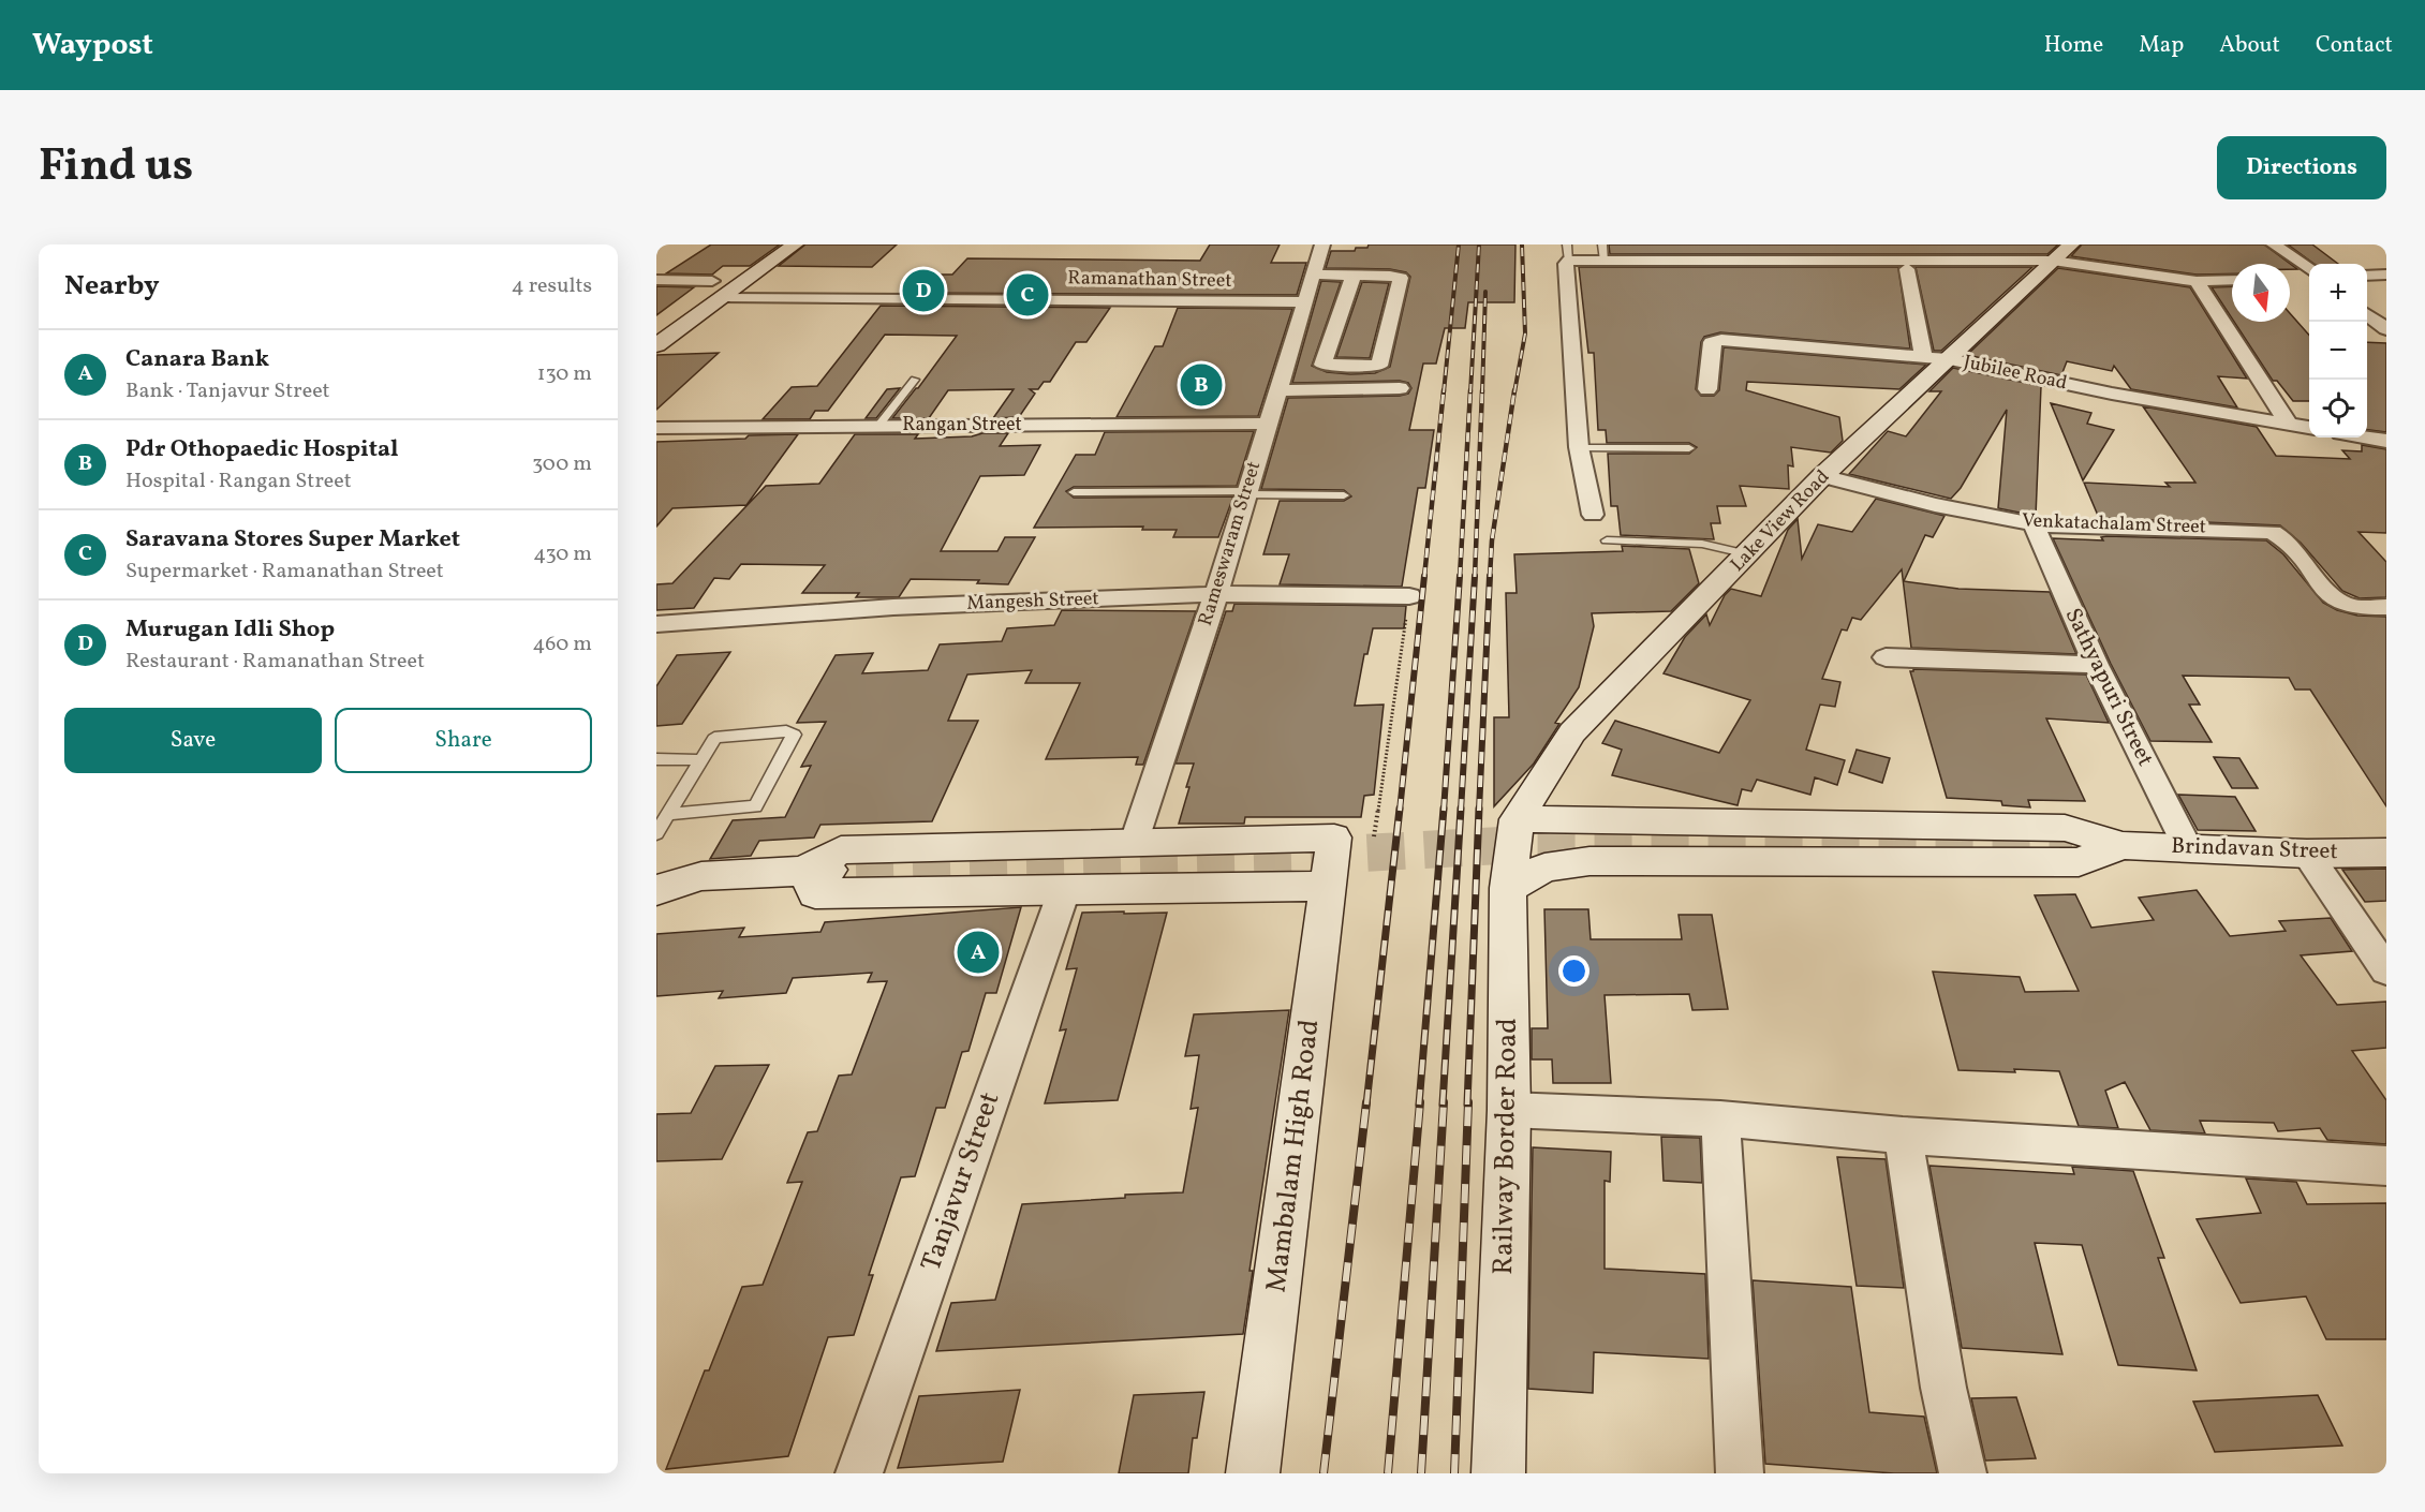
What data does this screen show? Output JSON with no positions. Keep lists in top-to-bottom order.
{
  "streets": {
    "street": [
      "Ramanathan Street",
      "Jubilee Road",
      "Rangan Street",
      "Lake View Road",
      "Venkatachalam Street",
      "Rameswaram Street",
      "Mangesh Street",
      "Sathyapuri Street",
      "Brindavan Street",
      "Railway Border Road",
      "Mambalam High Road",
      "Tanjavur Street"
    ]
  },
  "crossings": [
    ["Ramanathan Street", "Rameswaram Street"],
    ["Jubilee Road", "Lake View Road"],
    ["Rangan Street", "Rameswaram Street"],
    ["Lake View Road", "Venkatachalam Street"],
    ["Lake View Road", "Railway Border Road"],
    ["Venkatachalam Street", "Sathyapuri Street"],
    ["Rameswaram Street", "Mangesh Street"],
    ["Sathyapuri Street", "Brindavan Street"]
  ],
  "north": "bottom",
  "page": {
    "header": "Waypost",
    "nav": [
      "Home",
      "Map",
      "About",
      "Contact"
    ],
    "title": "Find us",
    "buttons": [
      "Directions",
      ["Save", "Share"]
    ],
    "heading": ["Nearby", "4 results"],
    "map_buttons": ["+", "−"],
    "pins": [
      "D",
      "C",
      "B",
      "A"
    ],
    "list": [
      {
        "mark": "A",
        "name": "Canara Bank",
        "note": "Bank · Tanjavur Street",
        "value": "130 m"
      },
      {
        "mark": "B",
        "name": "Pdr Othopaedic Hospital",
        "note": "Hospital · Rangan Street",
        "value": "300 m"
      },
      {
        "mark": "C",
        "name": "Saravana Stores Super Market",
        "note": "Supermarket · Ramanathan Street",
        "value": "430 m"
      },
      {
        "mark": "D",
        "name": "Murugan Idli Shop",
        "note": "Restaurant · Ramanathan Street",
        "value": "460 m"
      }
    ]
  }
}
